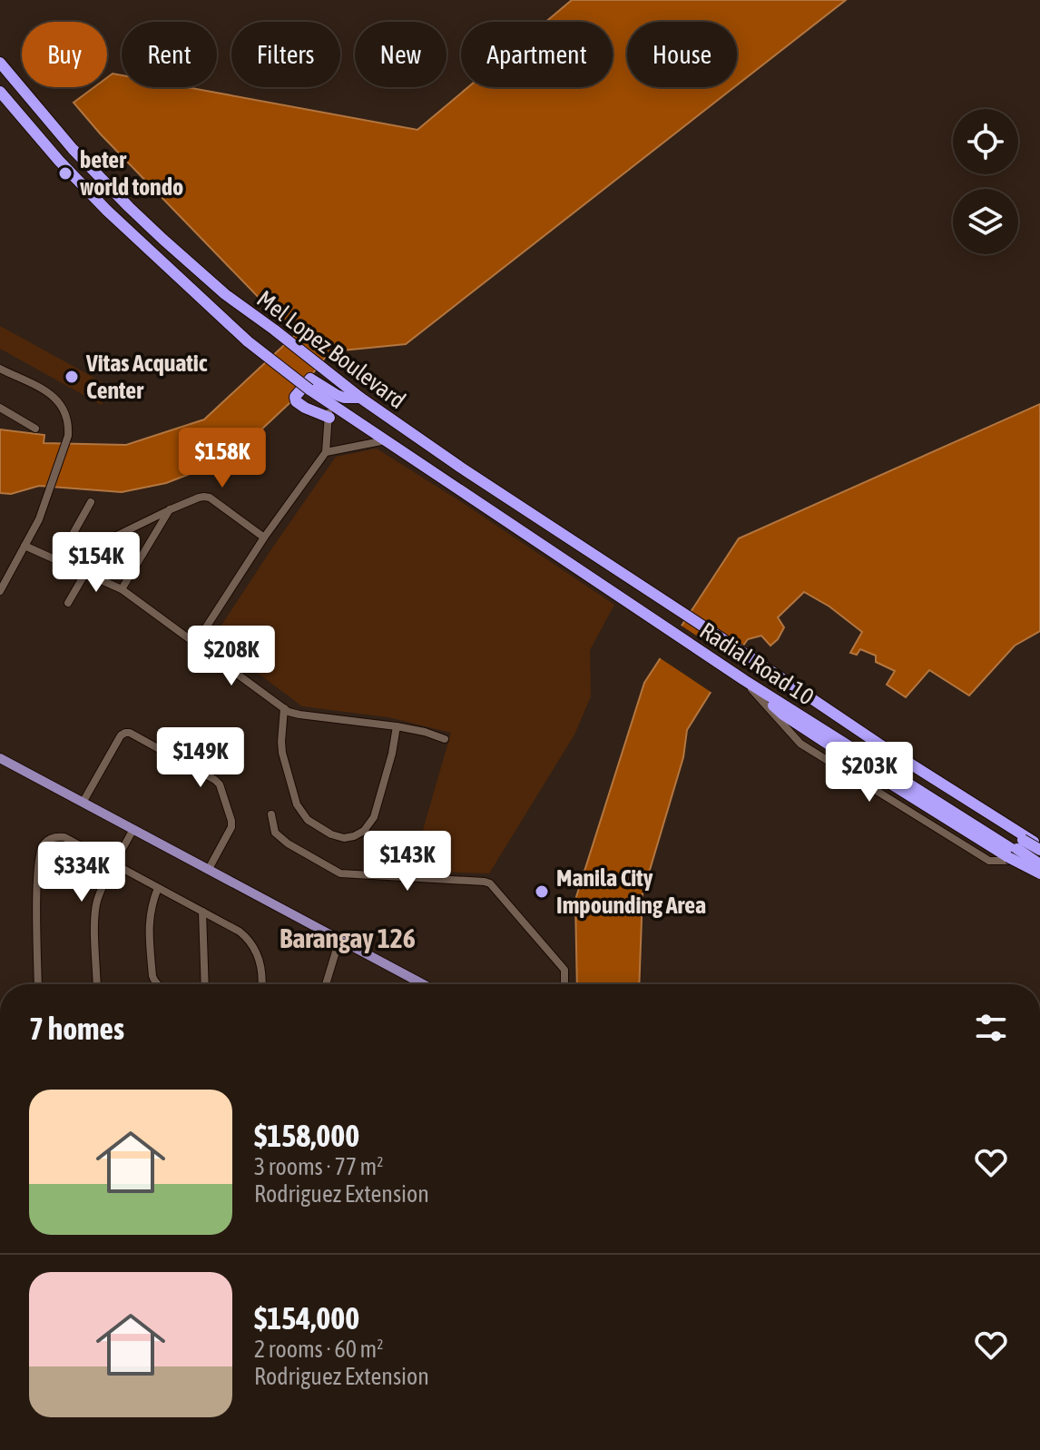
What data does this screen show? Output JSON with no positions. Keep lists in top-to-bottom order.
{
  "streets": {
    "highway": ["Mel Lopez Boulevard", "Radial Road 10"]
  },
  "crossings": [
    ["Mel Lopez Boulevard", "Radial Road 10"]
  ],
  "districts": ["Barangay 126"],
  "places": ["beter world tondo", "Vitas Acquatic Center", "Manila City Impounding Area"],
  "page": {
    "chip": [
      "Buy",
      "Rent",
      "Filters",
      "New",
      "Apartment",
      "House"
    ],
    "price": [
      "$158K",
      "$154K",
      "$208K",
      "$149K",
      "$203K",
      "$143K",
      "$334K"
    ],
    "heading": "7 homes",
    "list": [
      {
        "name": "$158,000",
        "note": "3 rooms · 77 m² · Rodriguez Extension"
      },
      {
        "name": "$154,000",
        "note": "2 rooms · 60 m² · Rodriguez Extension"
      }
    ]
  }
}
